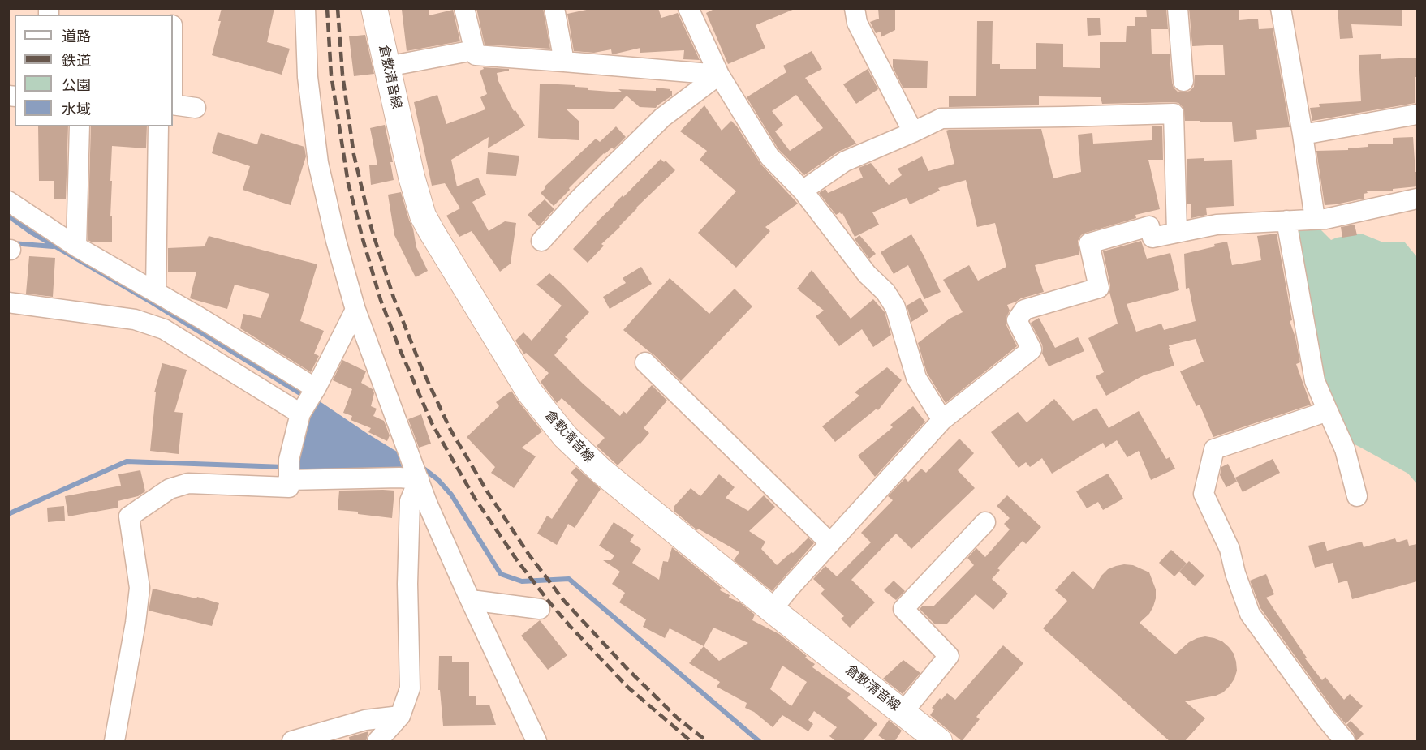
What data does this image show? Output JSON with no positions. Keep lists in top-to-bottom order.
{
  "streets": {
    "main road": ["倉敷清音線"]
  },
  "legend": [
    "道路",
    "鉄道",
    "公園",
    "水域"
  ]
}
